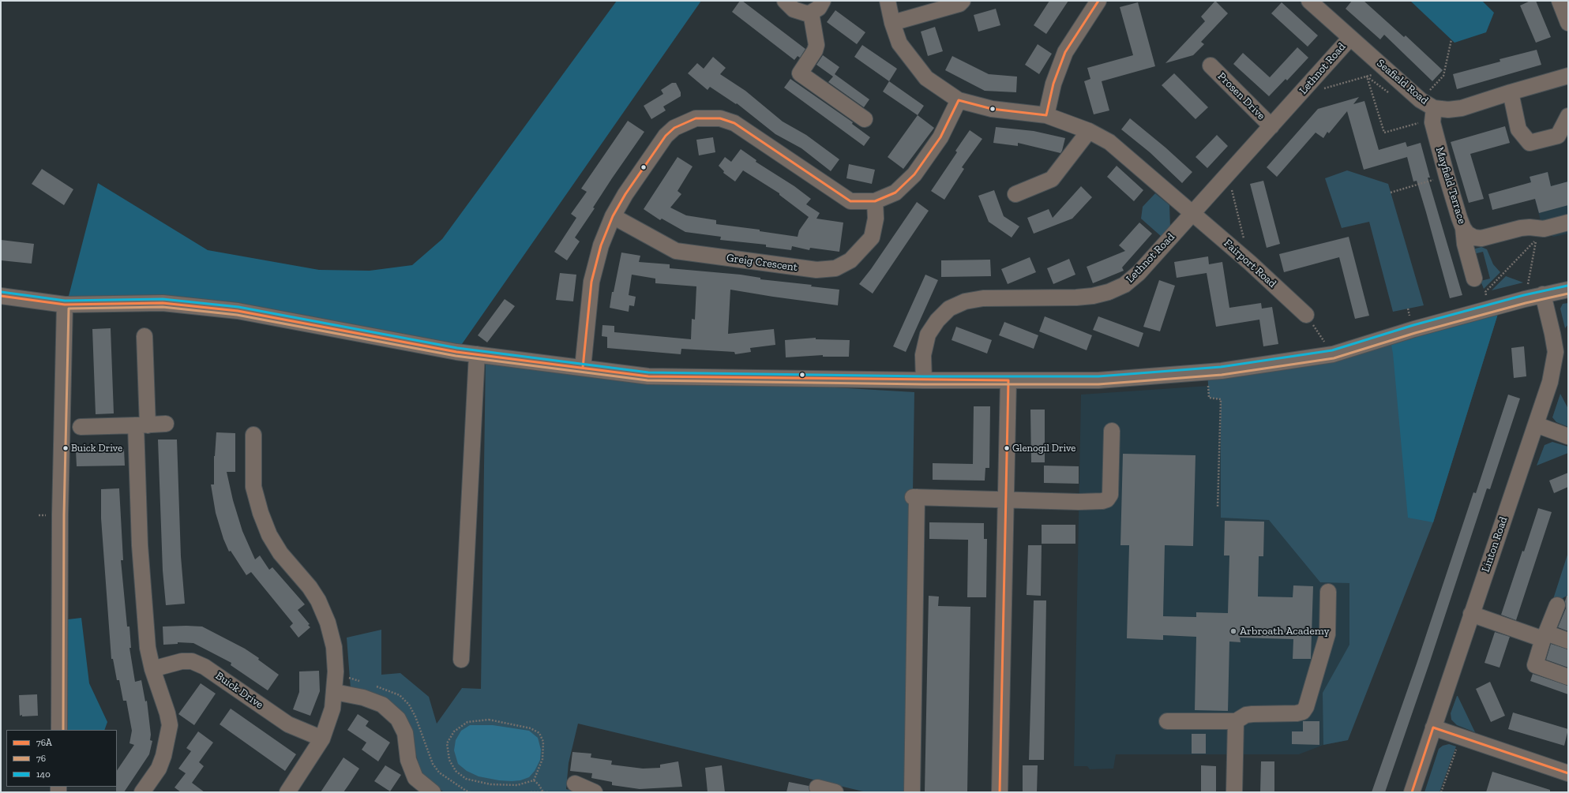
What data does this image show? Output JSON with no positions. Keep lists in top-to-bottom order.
{
  "streets": {
    "street": [
      "Lethnot Road",
      "Seafield Road",
      "Prosen Drive",
      "Mayfield Terrace",
      "Greig Crescent",
      "Fairport Road",
      "Linton Road",
      "Buick Drive"
    ]
  },
  "crossings": [
    ["Lethnot Road", "Seafield Road"],
    ["Lethnot Road", "Prosen Drive"],
    ["Lethnot Road", "Fairport Road"],
    ["Seafield Road", "Mayfield Terrace"]
  ],
  "places": ["Buick Drive", "Glenogil Drive", "Arbroath Academy"],
  "lines": ["transit line 76A", "transit line 140", "transit line 76"],
  "legend": ["76A", "76", "140"]
}
